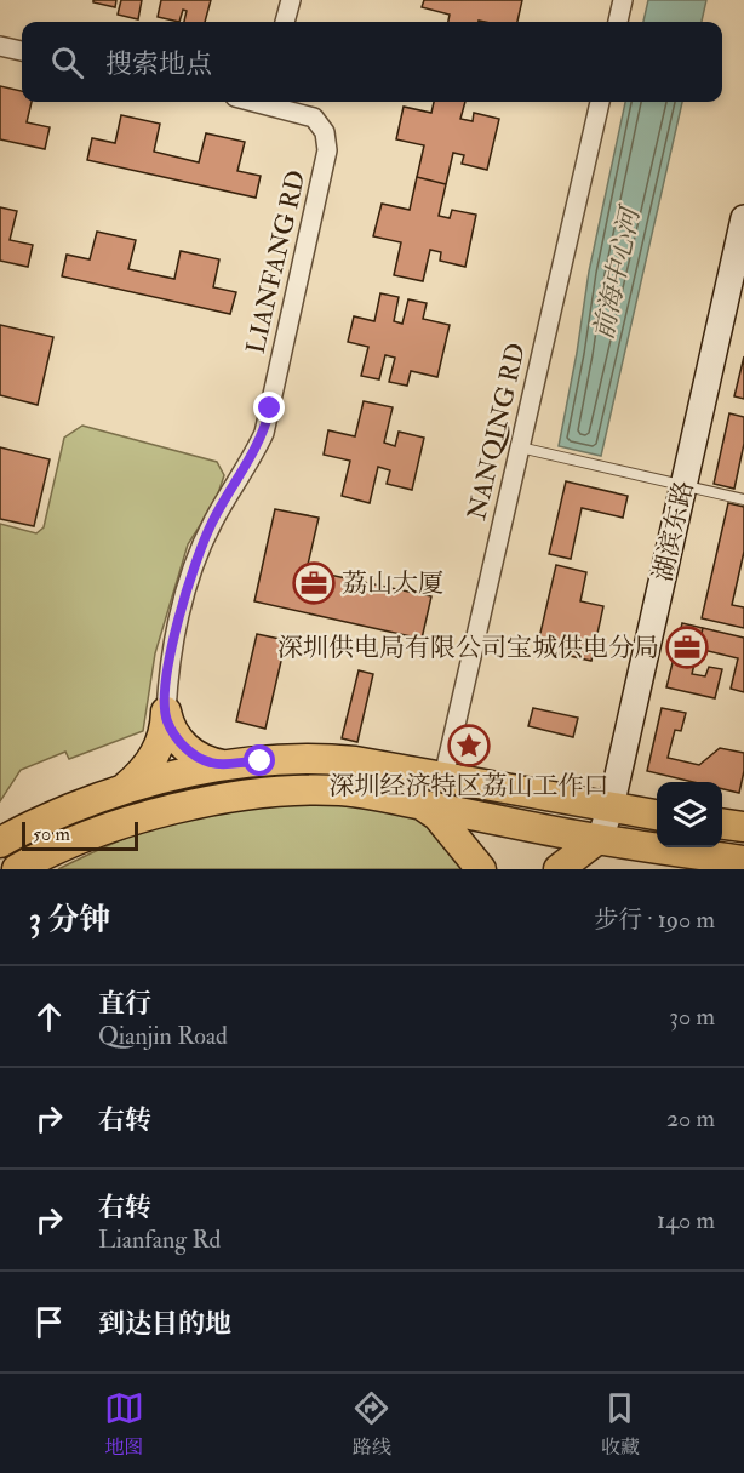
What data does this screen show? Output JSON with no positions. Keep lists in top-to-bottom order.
{
  "streets": {
    "main road": ["湖滨东路"],
    "street": ["LIANFANG RD", "NANQING RD"]
  },
  "water": ["前海中心河"],
  "places": {
    "office": ["荔山大厦", "深圳供电局有限公司宝城供电分局"],
    "place": ["深圳经济特区荔山工作口"]
  },
  "scale_bar": "50 m",
  "page": {
    "search": "搜索地点",
    "scale": "50 m",
    "heading": ["3 分钟", "步行 · 190 m"],
    "list": [
      ["直行", "Qianjin Road", "30 m"],
      ["右转", "20 m"],
      ["右转", "Lianfang Rd", "140 m"],
      "到达目的地"
    ],
    "nav": ["地图", "路线", "收藏"]
  }
}
